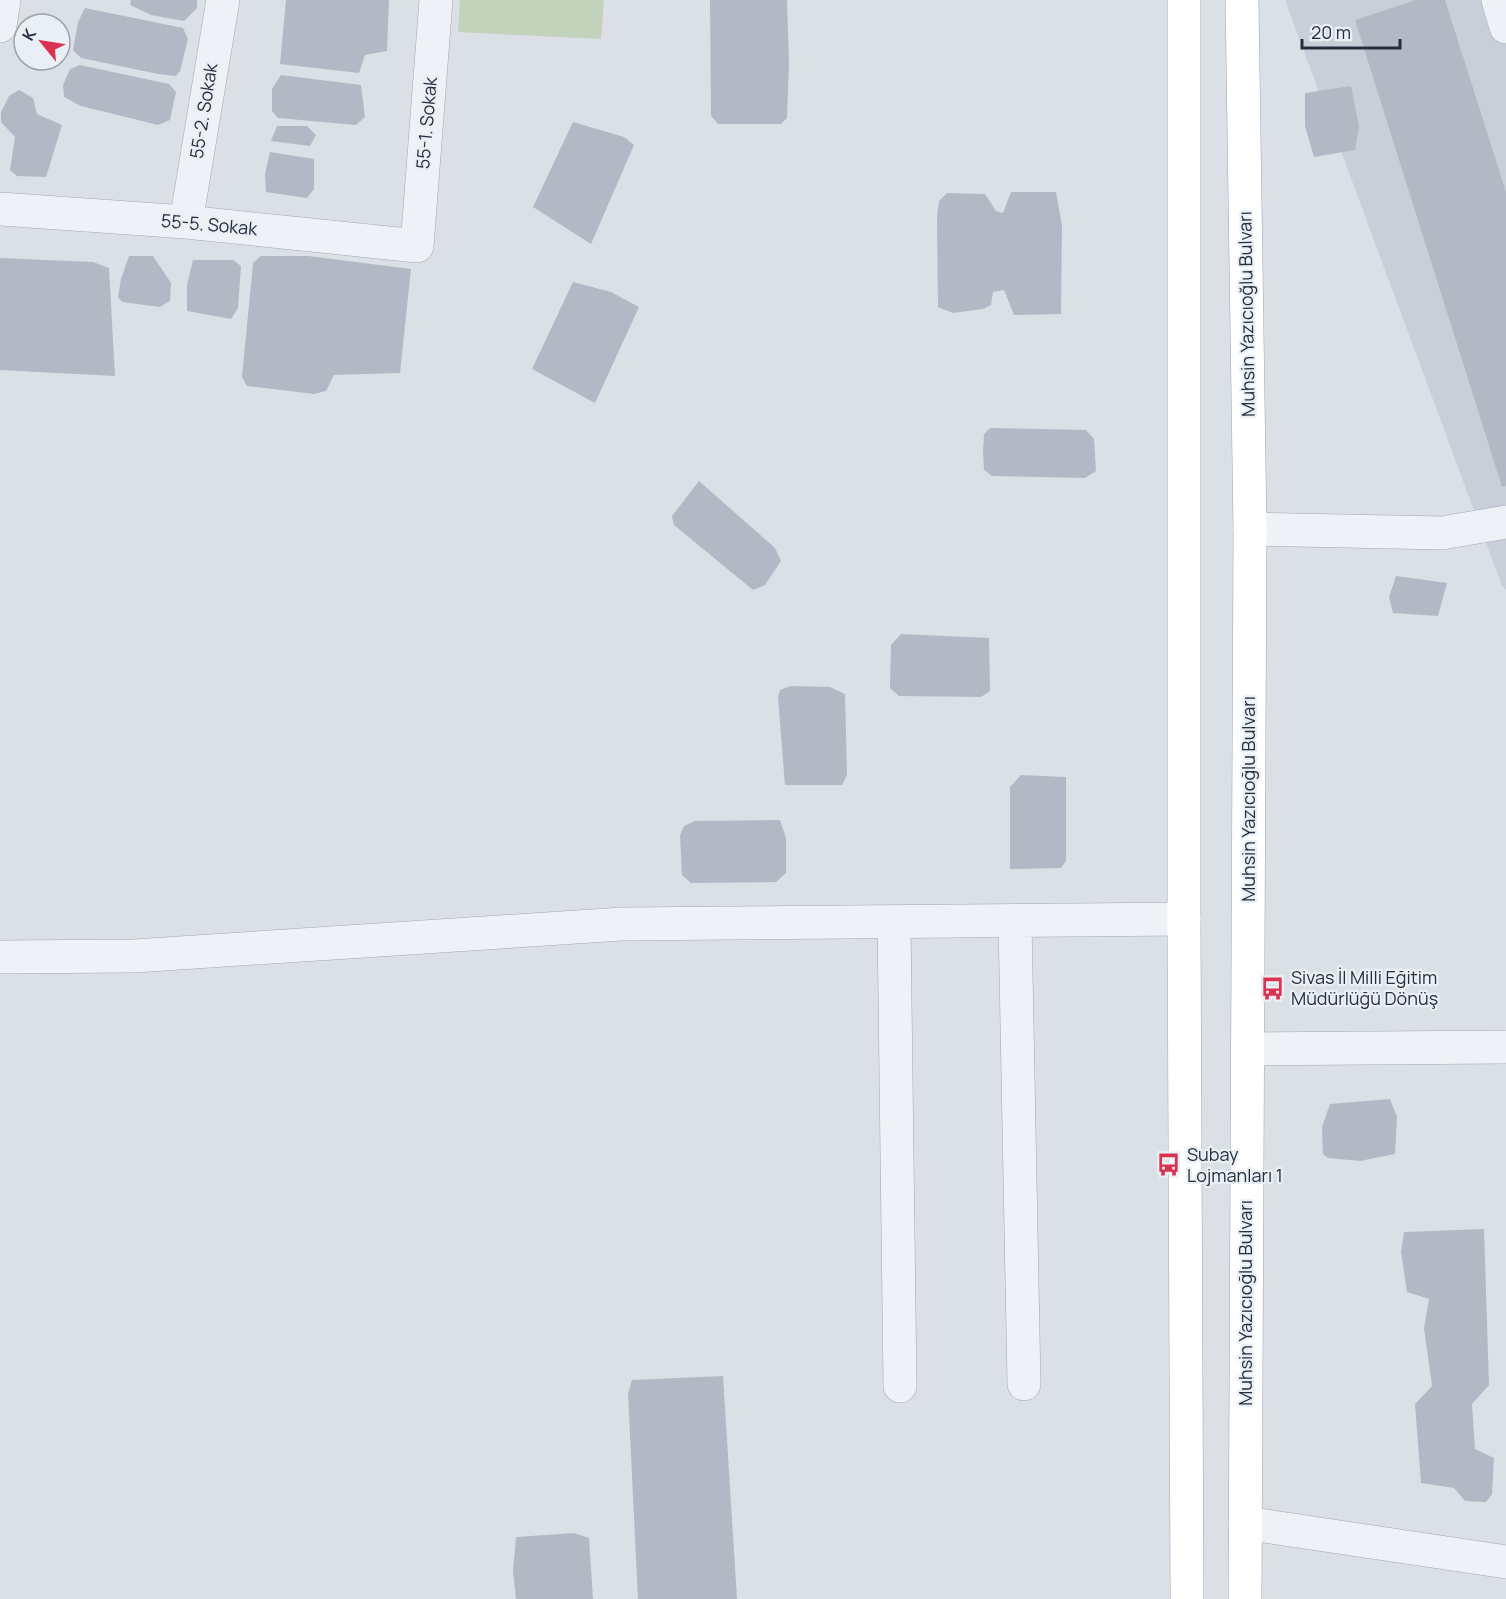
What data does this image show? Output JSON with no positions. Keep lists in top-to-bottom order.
{
  "streets": {
    "main road": ["Muhsin Yazıcıoğlu Bulvarı"],
    "street": ["55-2. Sokak", "55-1. Sokak", "55-5. Sokak"]
  },
  "crossings": [
    ["55-2. Sokak", "55-5. Sokak"],
    ["55-1. Sokak", "55-5. Sokak"]
  ],
  "places": {
    "bus stop": ["Sivas İl Milli Eğitim Müdürlüğü Dönüş", "Subay Lojmanları 1"]
  },
  "scale_bar": "20 m",
  "north": "top left"
}
